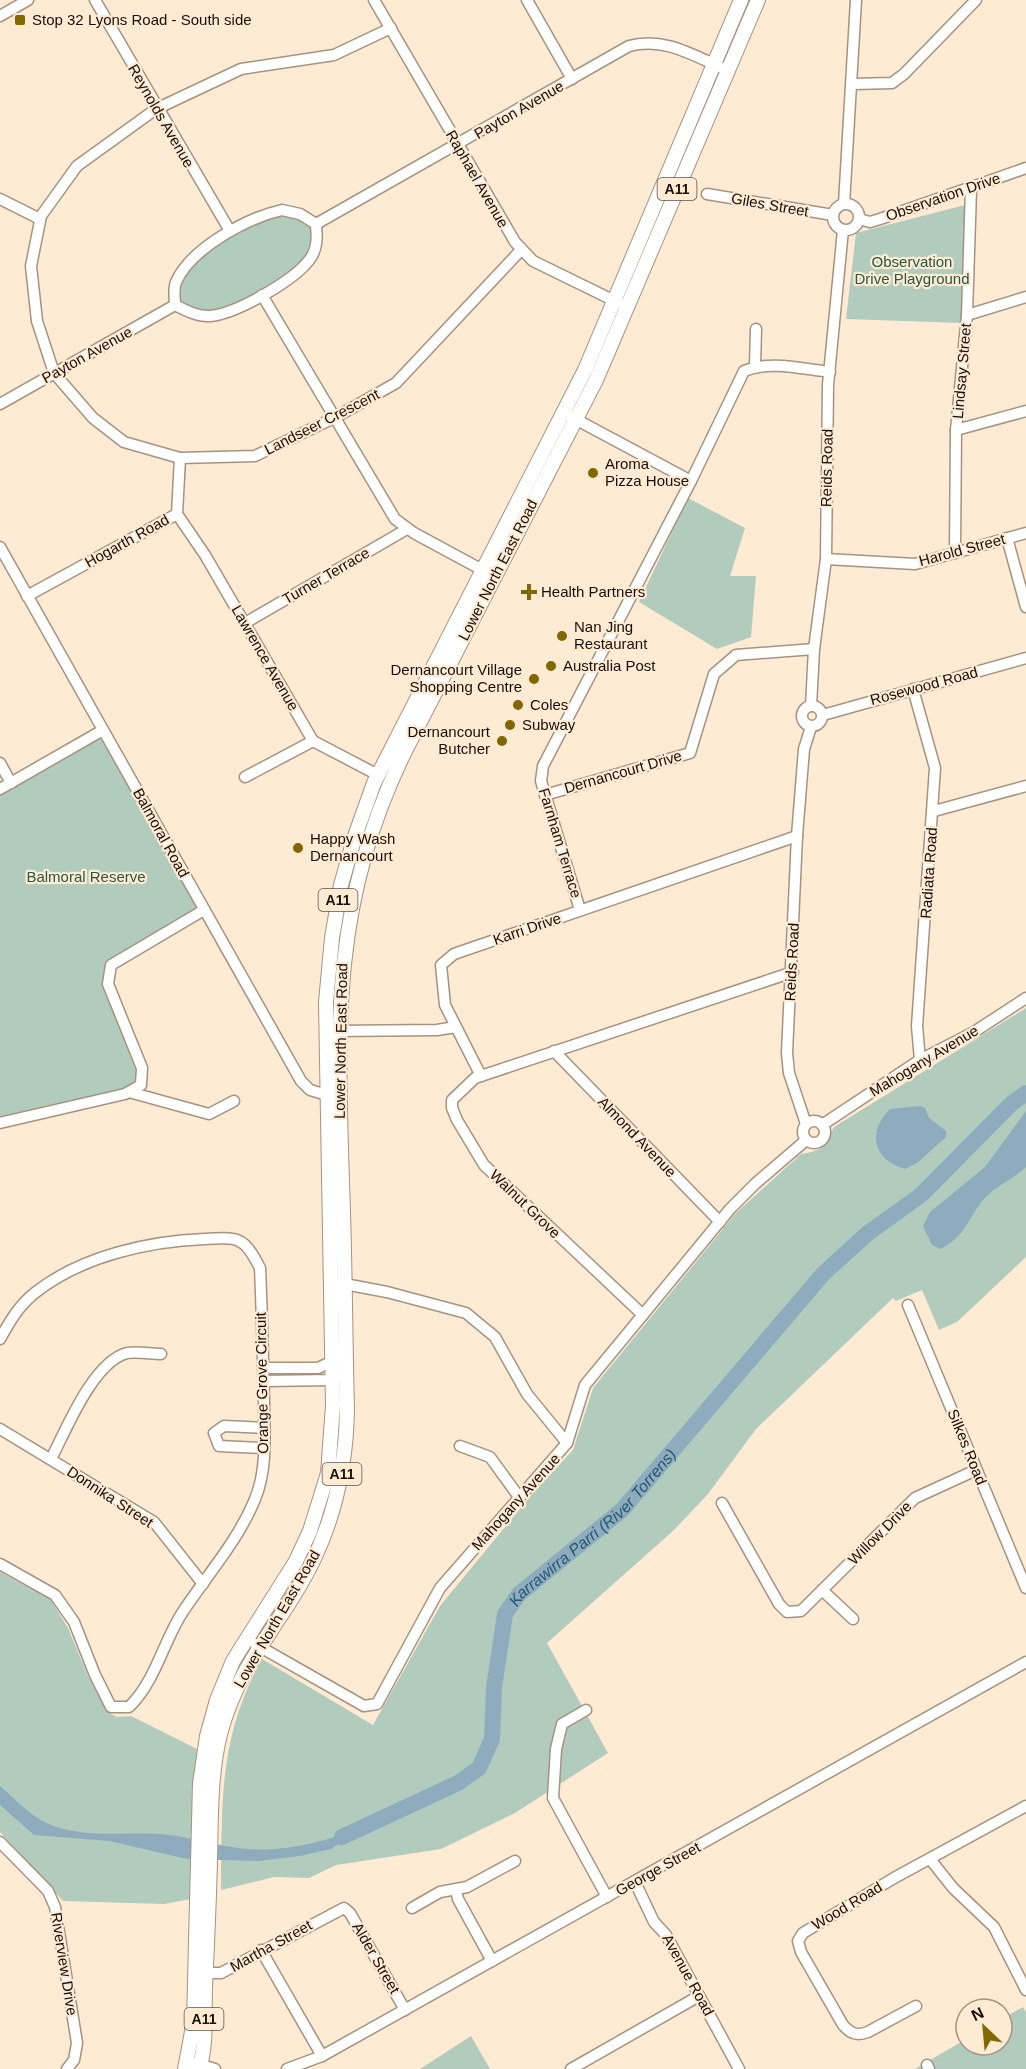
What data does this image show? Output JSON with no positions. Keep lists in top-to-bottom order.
{
  "streets": {
    "main road": ["A11", "Lower North East Road"],
    "street": [
      "Payton Avenue",
      "Reynolds Avenue",
      "Raphael Avenue",
      "Observation Drive",
      "Giles Street",
      "Lindsay Street",
      "Landseer Crescent",
      "Reids Road",
      "Hogarth Road",
      "Harold Street",
      "Turner Terrace",
      "Lawrence Avenue",
      "Rosewood Road",
      "Dernancourt Drive",
      "Balmoral Road",
      "Farnham Terrace",
      "Radiata Road",
      "Karri Drive",
      "Mahogany Avenue",
      "Almond Avenue",
      "Walnut Grove",
      "Orange Grove Circuit",
      "Silkes Road",
      "Donnika Street",
      "Willow Drive",
      "George Street",
      "Wood Road",
      "Martha Street",
      "Alder Street",
      "Riverview Drive",
      "Avenue Road"
    ]
  },
  "crossings": [
    ["Payton Avenue", "Raphael Avenue"],
    ["Payton Avenue", "Landseer Crescent"],
    ["Payton Avenue", "Lower North East Road"],
    ["Reynolds Avenue", "Landseer Crescent"],
    ["Raphael Avenue", "Landseer Crescent"],
    ["Raphael Avenue", "Lower North East Road"],
    ["Observation Drive", "Giles Street"],
    ["Observation Drive", "Lindsay Street"],
    ["Observation Drive", "Reids Road"],
    ["Giles Street", "Reids Road"],
    ["Lindsay Street", "Harold Street"],
    ["Landseer Crescent", "Hogarth Road"],
    ["Reids Road", "Harold Street"],
    ["Reids Road", "Rosewood Road"],
    ["Reids Road", "Dernancourt Drive"],
    ["Reids Road", "Karri Drive"],
    ["Reids Road", "Mahogany Avenue"],
    ["Hogarth Road", "Lawrence Avenue"],
    ["Hogarth Road", "Balmoral Road"],
    ["Lower North East Road", "Balmoral Road"],
    ["Lower North East Road", "Mahogany Avenue"],
    ["Lower North East Road", "Martha Street"],
    ["Turner Terrace", "Lawrence Avenue"],
    ["Rosewood Road", "Radiata Road"],
    ["Dernancourt Drive", "Farnham Terrace"],
    ["Farnham Terrace", "Karri Drive"],
    ["Radiata Road", "Mahogany Avenue"],
    ["Karri Drive", "Walnut Grove"],
    ["Mahogany Avenue", "Almond Avenue"],
    ["Mahogany Avenue", "Walnut Grove"],
    ["Orange Grove Circuit", "Donnika Street"],
    ["Silkes Road", "Willow Drive"],
    ["George Street", "Alder Street"],
    ["George Street", "Avenue Road"],
    ["Martha Street", "Alder Street"]
  ],
  "water": ["Karrawirra Parri (River Torrens)"],
  "parks": ["Observation Drive Playground", "Balmoral Reserve"],
  "places": {
    "transit": ["Stop 32 Lyons Road - South side"],
    "other": [
      "Aroma Pizza House",
      "Nan Jing Restaurant",
      "Australia Post",
      "Dernancourt Village Shopping Centre",
      "Coles",
      "Subway",
      "Dernancourt Butcher",
      "Happy Wash Dernancourt"
    ],
    "health": ["Health Partners"]
  },
  "north": "top left"
}
